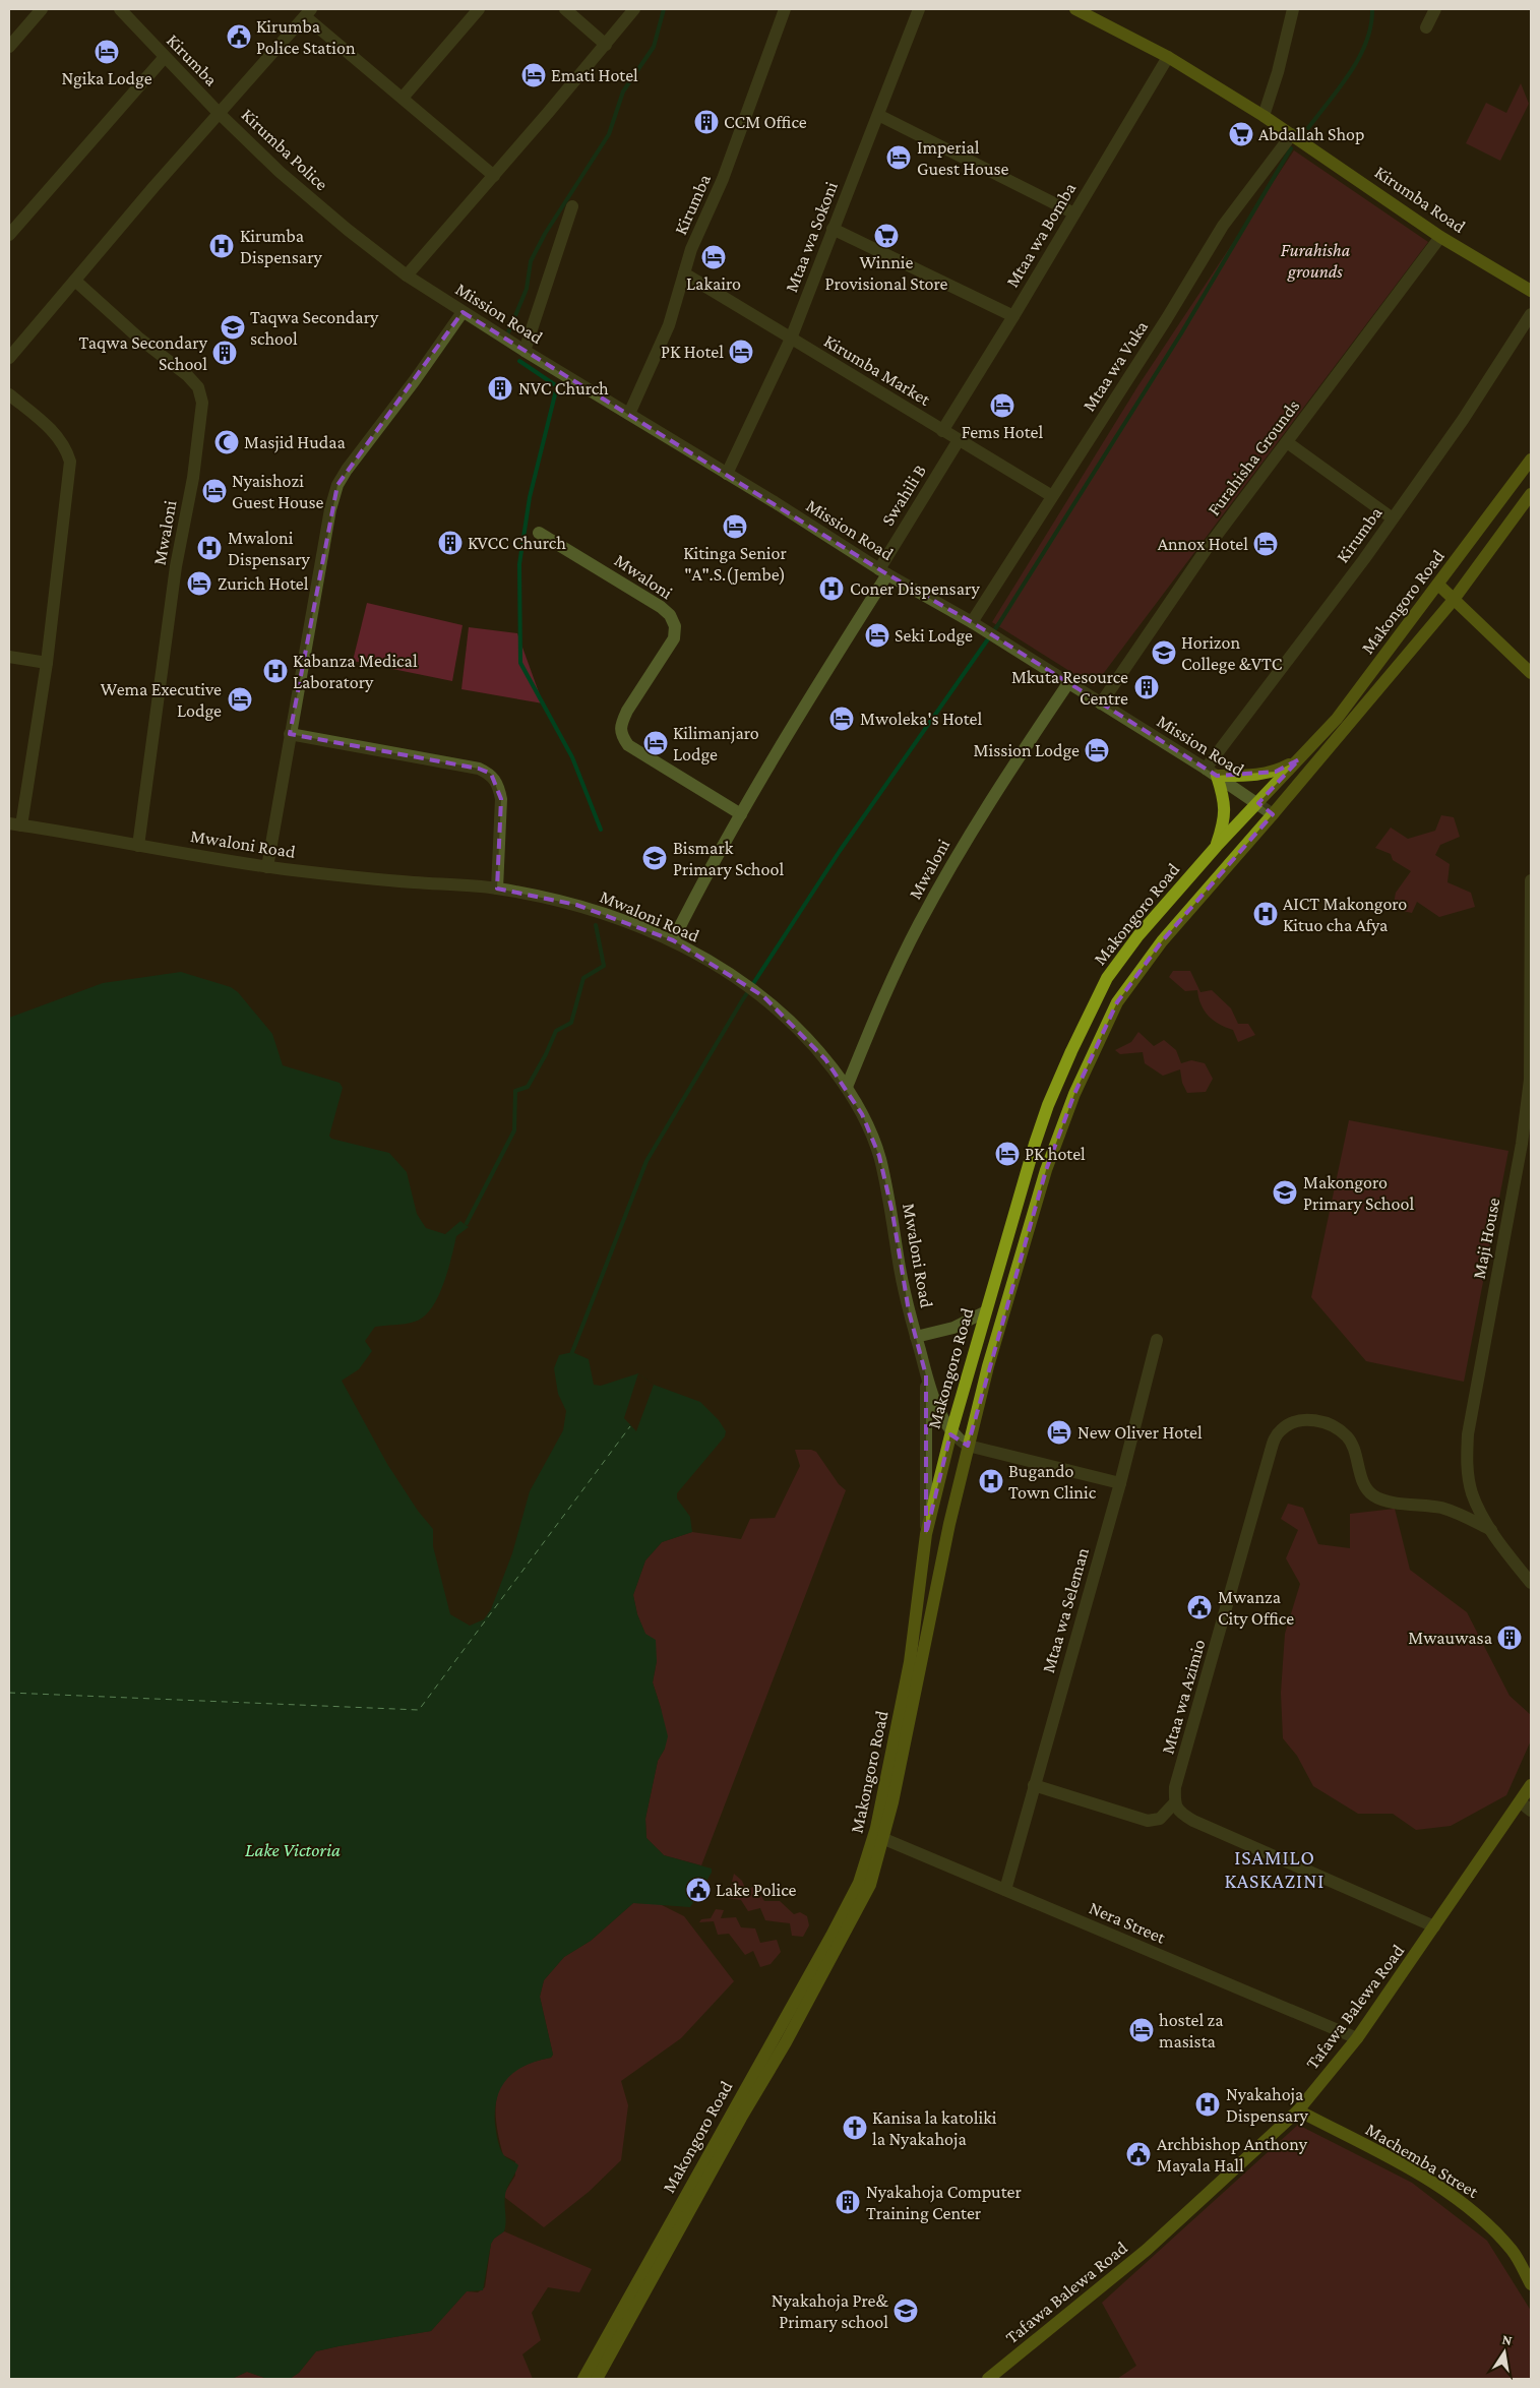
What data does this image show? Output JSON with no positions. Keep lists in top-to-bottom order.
{
  "streets": {
    "main road": [
      "Kirumba Road",
      "Makongoro Road",
      "Tafawa Balewa Road",
      "Machemba Street"
    ],
    "street": [
      "Kirumba",
      "Kirumba Police",
      "Mtaa wa Bomba",
      "Mtaa wa Sokoni",
      "Mission Road",
      "Mtaa wa Vuka",
      "Kirumba Market",
      "Furahisha Grounds",
      "Swahili B",
      "Mwaloni",
      "Mwaloni Road",
      "Maji House",
      "Mtaa wa Seleman",
      "Mtaa wa Azimio",
      "Nera Street"
    ]
  },
  "crossings": [
    ["Kirumba", "Kirumba Police"],
    ["Kirumba", "Mission Road"],
    ["Kirumba", "Kirumba Market"],
    ["Kirumba Police", "Mission Road"],
    ["Kirumba Road", "Mtaa wa Bomba"],
    ["Kirumba Road", "Mtaa wa Vuka"],
    ["Kirumba Road", "Furahisha Grounds"],
    ["Mtaa wa Bomba", "Kirumba Market"],
    ["Mtaa wa Sokoni", "Mission Road"],
    ["Mtaa wa Sokoni", "Kirumba Market"],
    ["Mission Road", "Mtaa wa Vuka"],
    ["Mission Road", "Furahisha Grounds"],
    ["Mission Road", "Swahili B"],
    ["Mission Road", "Mwaloni"],
    ["Mission Road", "Makongoro Road"],
    ["Mtaa wa Vuka", "Kirumba Market"],
    ["Kirumba Market", "Swahili B"],
    ["Mwaloni", "Mwaloni Road"],
    ["Makongoro Road", "Mwaloni Road"],
    ["Makongoro Road", "Nera Street"],
    ["Maji House", "Mtaa wa Azimio"],
    ["Mtaa wa Seleman", "Nera Street"],
    ["Nera Street", "Tafawa Balewa Road"],
    ["Tafawa Balewa Road", "Machemba Street"]
  ],
  "districts": ["ISAMILO KASKAZINI"],
  "water": ["Lake Victoria"],
  "parks": ["Furahisha grounds"],
  "places": {
    "public building": [
      "Kirumba Police Station",
      "Mwanza City Office",
      "Lake Police",
      "Archbishop Anthony Mayala Hall"
    ],
    "hotel": [
      "Ngika Lodge",
      "Emati Hotel",
      "Imperial Guest House",
      "Lakairo",
      "PK Hotel",
      "Fems Hotel",
      "Nyaishozi Guest House",
      "Kitinga Senior \"A\".S.(Jembe)",
      "Annox Hotel",
      "Zurich Hotel",
      "Seki Lodge",
      "Wema Executive Lodge",
      "Mwoleka's Hotel",
      "Kilimanjaro Lodge",
      "Mission Lodge",
      "PK hotel",
      "New Oliver Hotel",
      "hostel za masista"
    ],
    "building": [
      "CCM Office",
      "Taqwa Secondary School",
      "NVC Church",
      "KVCC Church",
      "Mkuta Resource Centre",
      "Mwauwasa",
      "Nyakahoja Computer Training Center"
    ],
    "supermarket": ["Abdallah Shop", "Winnie Provisional Store"],
    "hospital": [
      "Kirumba Dispensary",
      "Mwaloni Dispensary",
      "Coner Dispensary",
      "Kabanza Medical Laboratory",
      "AICT Makongoro Kituo cha Afya",
      "Bugando Town Clinic",
      "Nyakahoja Dispensary"
    ],
    "school or university": [
      "Taqwa Secondary school",
      "Horizon College &VTC",
      "Bismark Primary School",
      "Makongoro Primary School",
      "Nyakahoja Pre& Primary school"
    ],
    "mosque": ["Masjid Hudaa"],
    "church": ["Kanisa la katoliki la Nyakahoja"]
  },
  "north": "top"
}
